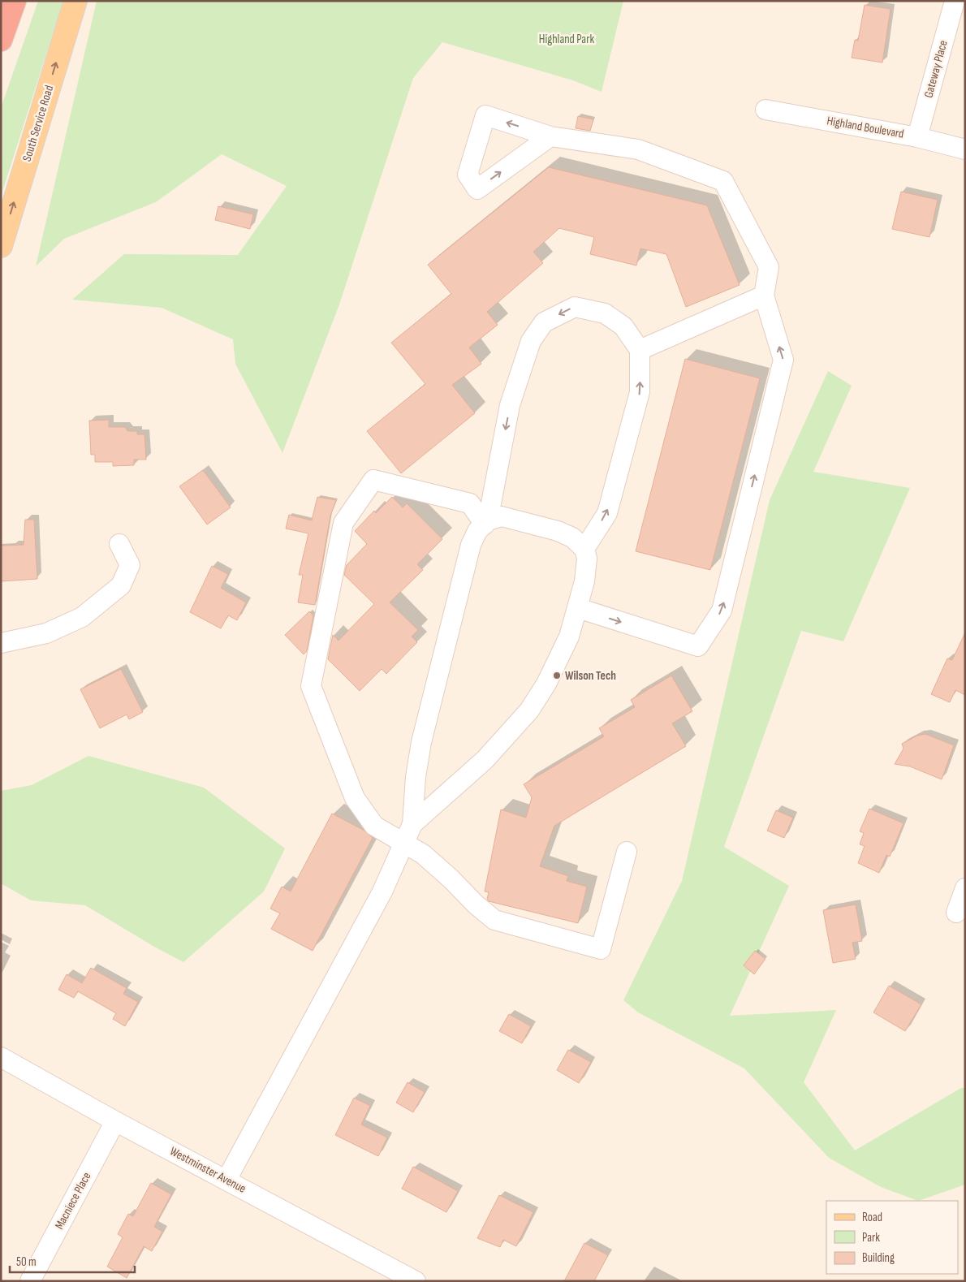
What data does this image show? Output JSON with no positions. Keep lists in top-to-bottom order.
{
  "streets": {
    "main road": ["South Service Road"],
    "street": [
      "Gateway Place",
      "Highland Boulevard",
      "Westminster Avenue",
      "Macniece Place"
    ]
  },
  "crossings": [
    ["Gateway Place", "Highland Boulevard"],
    ["Westminster Avenue", "Macniece Place"]
  ],
  "one_way": ["South Service Road"],
  "parks": ["Highland Park"],
  "places": ["Wilson Tech"],
  "legend": ["Road", "Park", "Building"],
  "scale_bar": "50 m"
}
